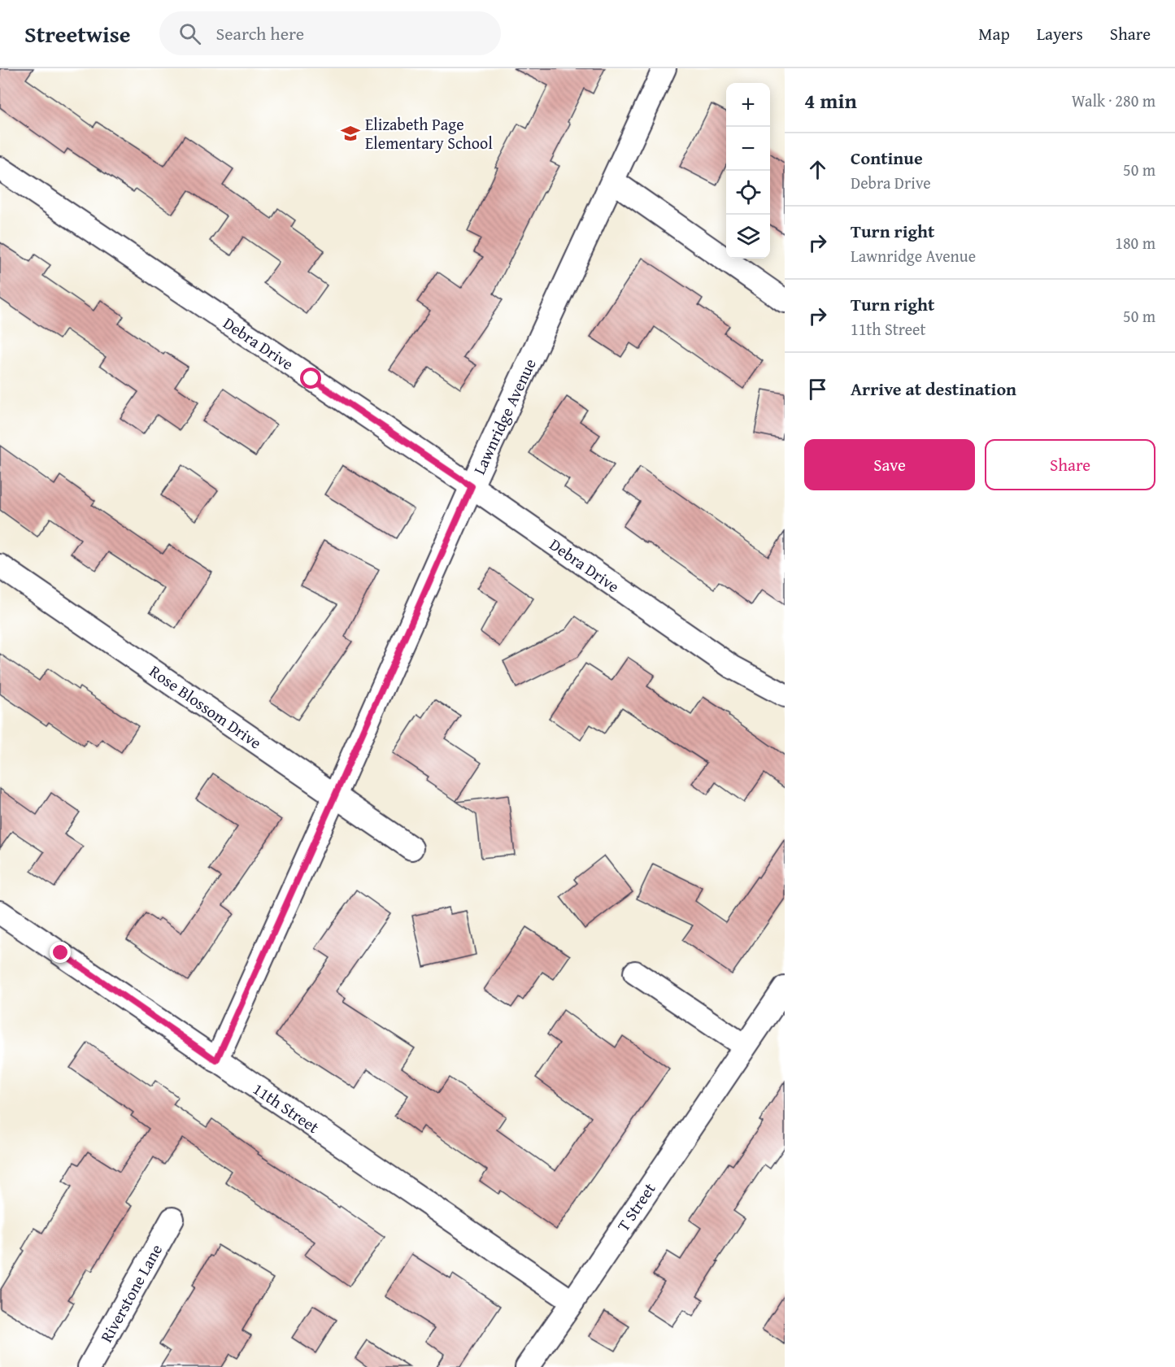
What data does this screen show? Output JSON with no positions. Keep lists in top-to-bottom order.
{
  "streets": {
    "street": [
      "Debra Drive",
      "Lawnridge Avenue",
      "Rose Blossom Drive",
      "11th Street",
      "T Street",
      "Riverstone Lane"
    ]
  },
  "crossings": [
    ["Debra Drive", "Lawnridge Avenue"],
    ["Lawnridge Avenue", "Rose Blossom Drive"],
    ["Lawnridge Avenue", "11th Street"],
    ["11th Street", "T Street"]
  ],
  "places": {
    "school or university": ["Elizabeth Page Elementary School"]
  },
  "page": {
    "header": "Streetwise",
    "search": "Search here",
    "nav": ["Map", "Layers", "Share"],
    "heading": ["4 min", "Walk · 280 m"],
    "map_buttons": ["+", "−"],
    "list": [
      ["Continue", "Debra Drive", "50 m"],
      ["Turn right", "Lawnridge Avenue", "180 m"],
      ["Turn right", "11th Street", "50 m"],
      "Arrive at destination"
    ],
    "buttons": ["Save", "Share"]
  }
}
